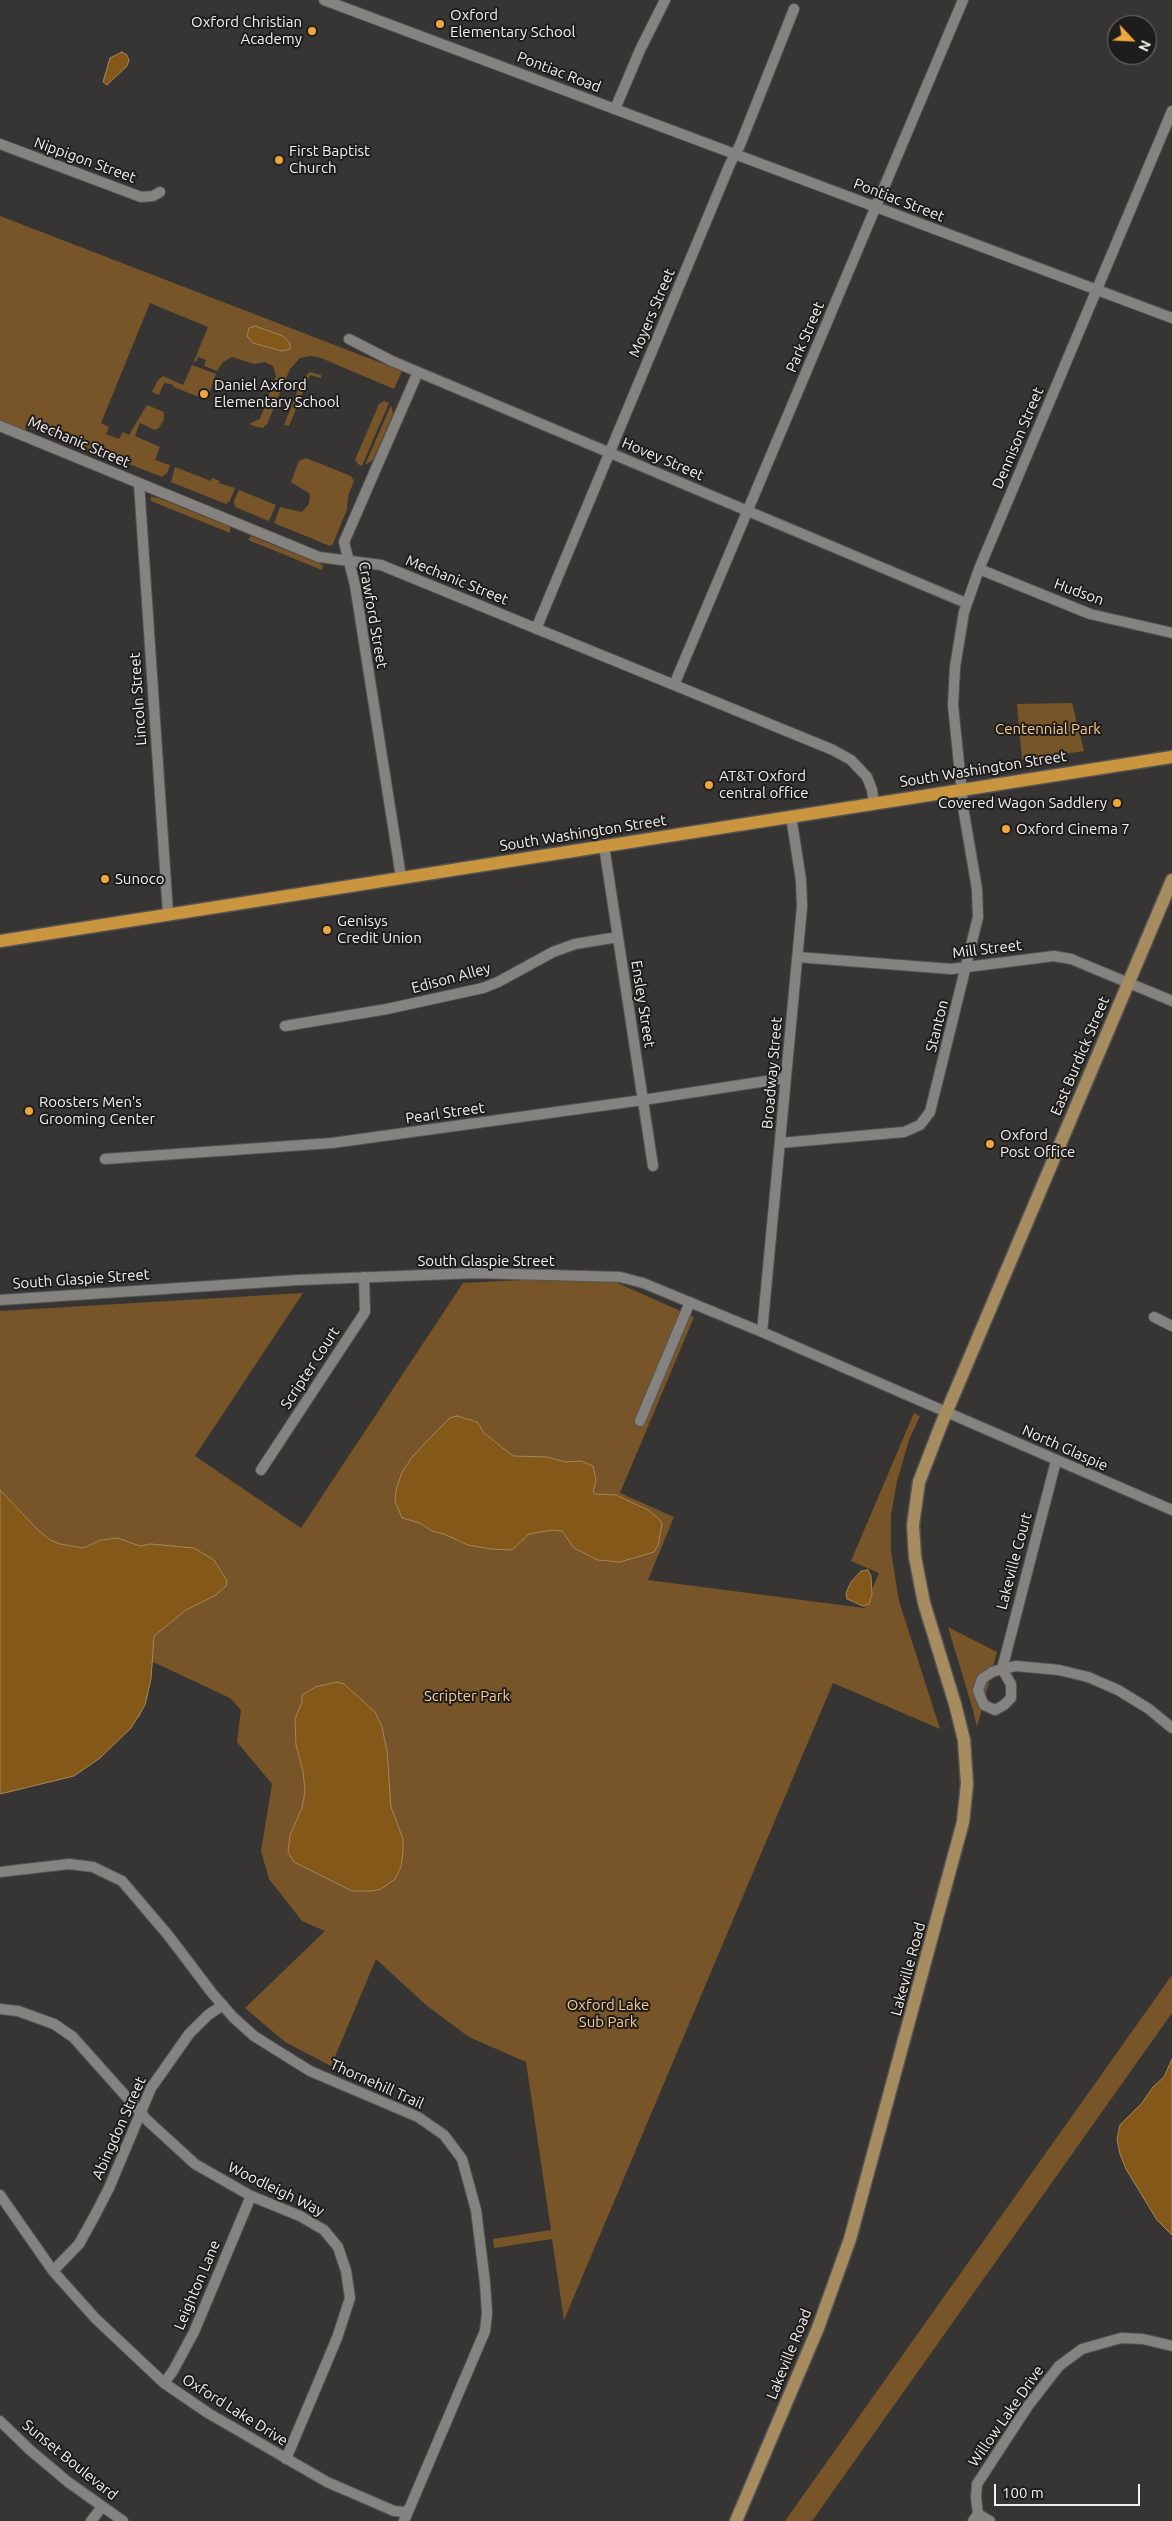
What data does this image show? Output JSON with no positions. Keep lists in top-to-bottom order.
{
  "streets": {
    "main road": ["South Washington Street", "East Burdick Street", "Lakeville Road"],
    "street": [
      "Pontiac Road",
      "Nippigon Street",
      "Pontiac Street",
      "Moyers Street",
      "Park Street",
      "Dennison Street",
      "Mechanic Street",
      "Hovey Street",
      "Hudson",
      "Crawford Street",
      "Lincoln Street",
      "Mill Street",
      "Edison Alley",
      "Ensley Street",
      "Stanton",
      "Broadway Street",
      "Pearl Street",
      "South Glaspie Street",
      "Scripter Court",
      "North Glaspie",
      "Lakeville Court",
      "Thornehill Trail",
      "Abingdon Street",
      "Woodleigh Way",
      "Leighton Lane",
      "Oxford Lake Drive",
      "Willow Lake Drive",
      "Sunset Boulevard"
    ]
  },
  "crossings": [
    ["Pontiac Road", "Pontiac Street"],
    ["Pontiac Street", "Moyers Street"],
    ["Pontiac Street", "Park Street"],
    ["Pontiac Street", "Dennison Street"],
    ["Moyers Street", "Mechanic Street"],
    ["Moyers Street", "Hovey Street"],
    ["Park Street", "Mechanic Street"],
    ["Park Street", "Hovey Street"],
    ["Dennison Street", "Hovey Street"],
    ["Dennison Street", "Hudson"],
    ["Dennison Street", "South Washington Street"],
    ["Dennison Street", "Stanton"],
    ["Mechanic Street", "Crawford Street"],
    ["Mechanic Street", "Lincoln Street"],
    ["Mechanic Street", "South Washington Street"],
    ["Hovey Street", "Crawford Street"],
    ["Crawford Street", "South Washington Street"],
    ["Lincoln Street", "South Washington Street"],
    ["South Washington Street", "Ensley Street"],
    ["South Washington Street", "Stanton"],
    ["South Washington Street", "Broadway Street"],
    ["Mill Street", "Stanton"],
    ["Mill Street", "East Burdick Street"],
    ["Mill Street", "Broadway Street"],
    ["Edison Alley", "Ensley Street"],
    ["Ensley Street", "Pearl Street"],
    ["Stanton", "Broadway Street"],
    ["East Burdick Street", "South Glaspie Street"],
    ["East Burdick Street", "North Glaspie"],
    ["East Burdick Street", "Lakeville Road"],
    ["Broadway Street", "Pearl Street"],
    ["Broadway Street", "South Glaspie Street"],
    ["South Glaspie Street", "Scripter Court"],
    ["South Glaspie Street", "North Glaspie"],
    ["South Glaspie Street", "Lakeville Road"],
    ["North Glaspie", "Lakeville Court"],
    ["North Glaspie", "Lakeville Road"],
    ["Thornehill Trail", "Abingdon Street"],
    ["Thornehill Trail", "Oxford Lake Drive"],
    ["Abingdon Street", "Woodleigh Way"],
    ["Abingdon Street", "Oxford Lake Drive"],
    ["Woodleigh Way", "Leighton Lane"],
    ["Woodleigh Way", "Oxford Lake Drive"],
    ["Leighton Lane", "Oxford Lake Drive"]
  ],
  "parks": ["Centennial Park", "Scripter Park", "Oxford Lake Sub Park"],
  "places": [
    "Oxford Elementary School",
    "Oxford Christian Academy",
    "First Baptist Church",
    "Daniel Axford Elementary School",
    "AT&T Oxford central office",
    "Covered Wagon Saddlery",
    "Oxford Cinema 7",
    "Sunoco",
    "Genisys Credit Union",
    "Roosters Men's Grooming Center",
    "Oxford Post Office"
  ],
  "scale_bar": "100 m",
  "north": "bottom right"
}
